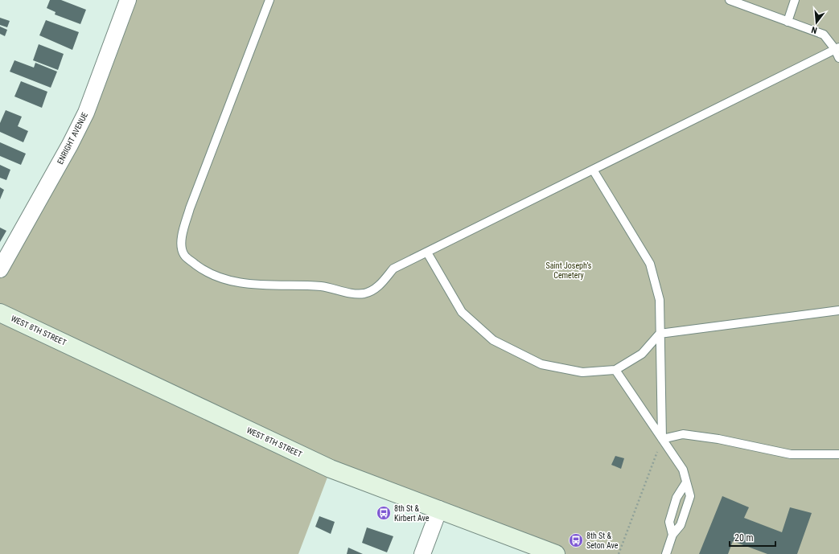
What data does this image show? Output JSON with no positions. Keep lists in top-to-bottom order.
{
  "streets": {
    "street": ["ENRIGHT AVENUE", "WEST 8TH STREET"]
  },
  "parks": ["Saint Joseph’s Cemetery"],
  "places": {
    "bus stop": ["8th St & Kirbert Ave", "8th St & Seton Ave"]
  },
  "scale_bar": "20 m",
  "north": "bottom"
}
